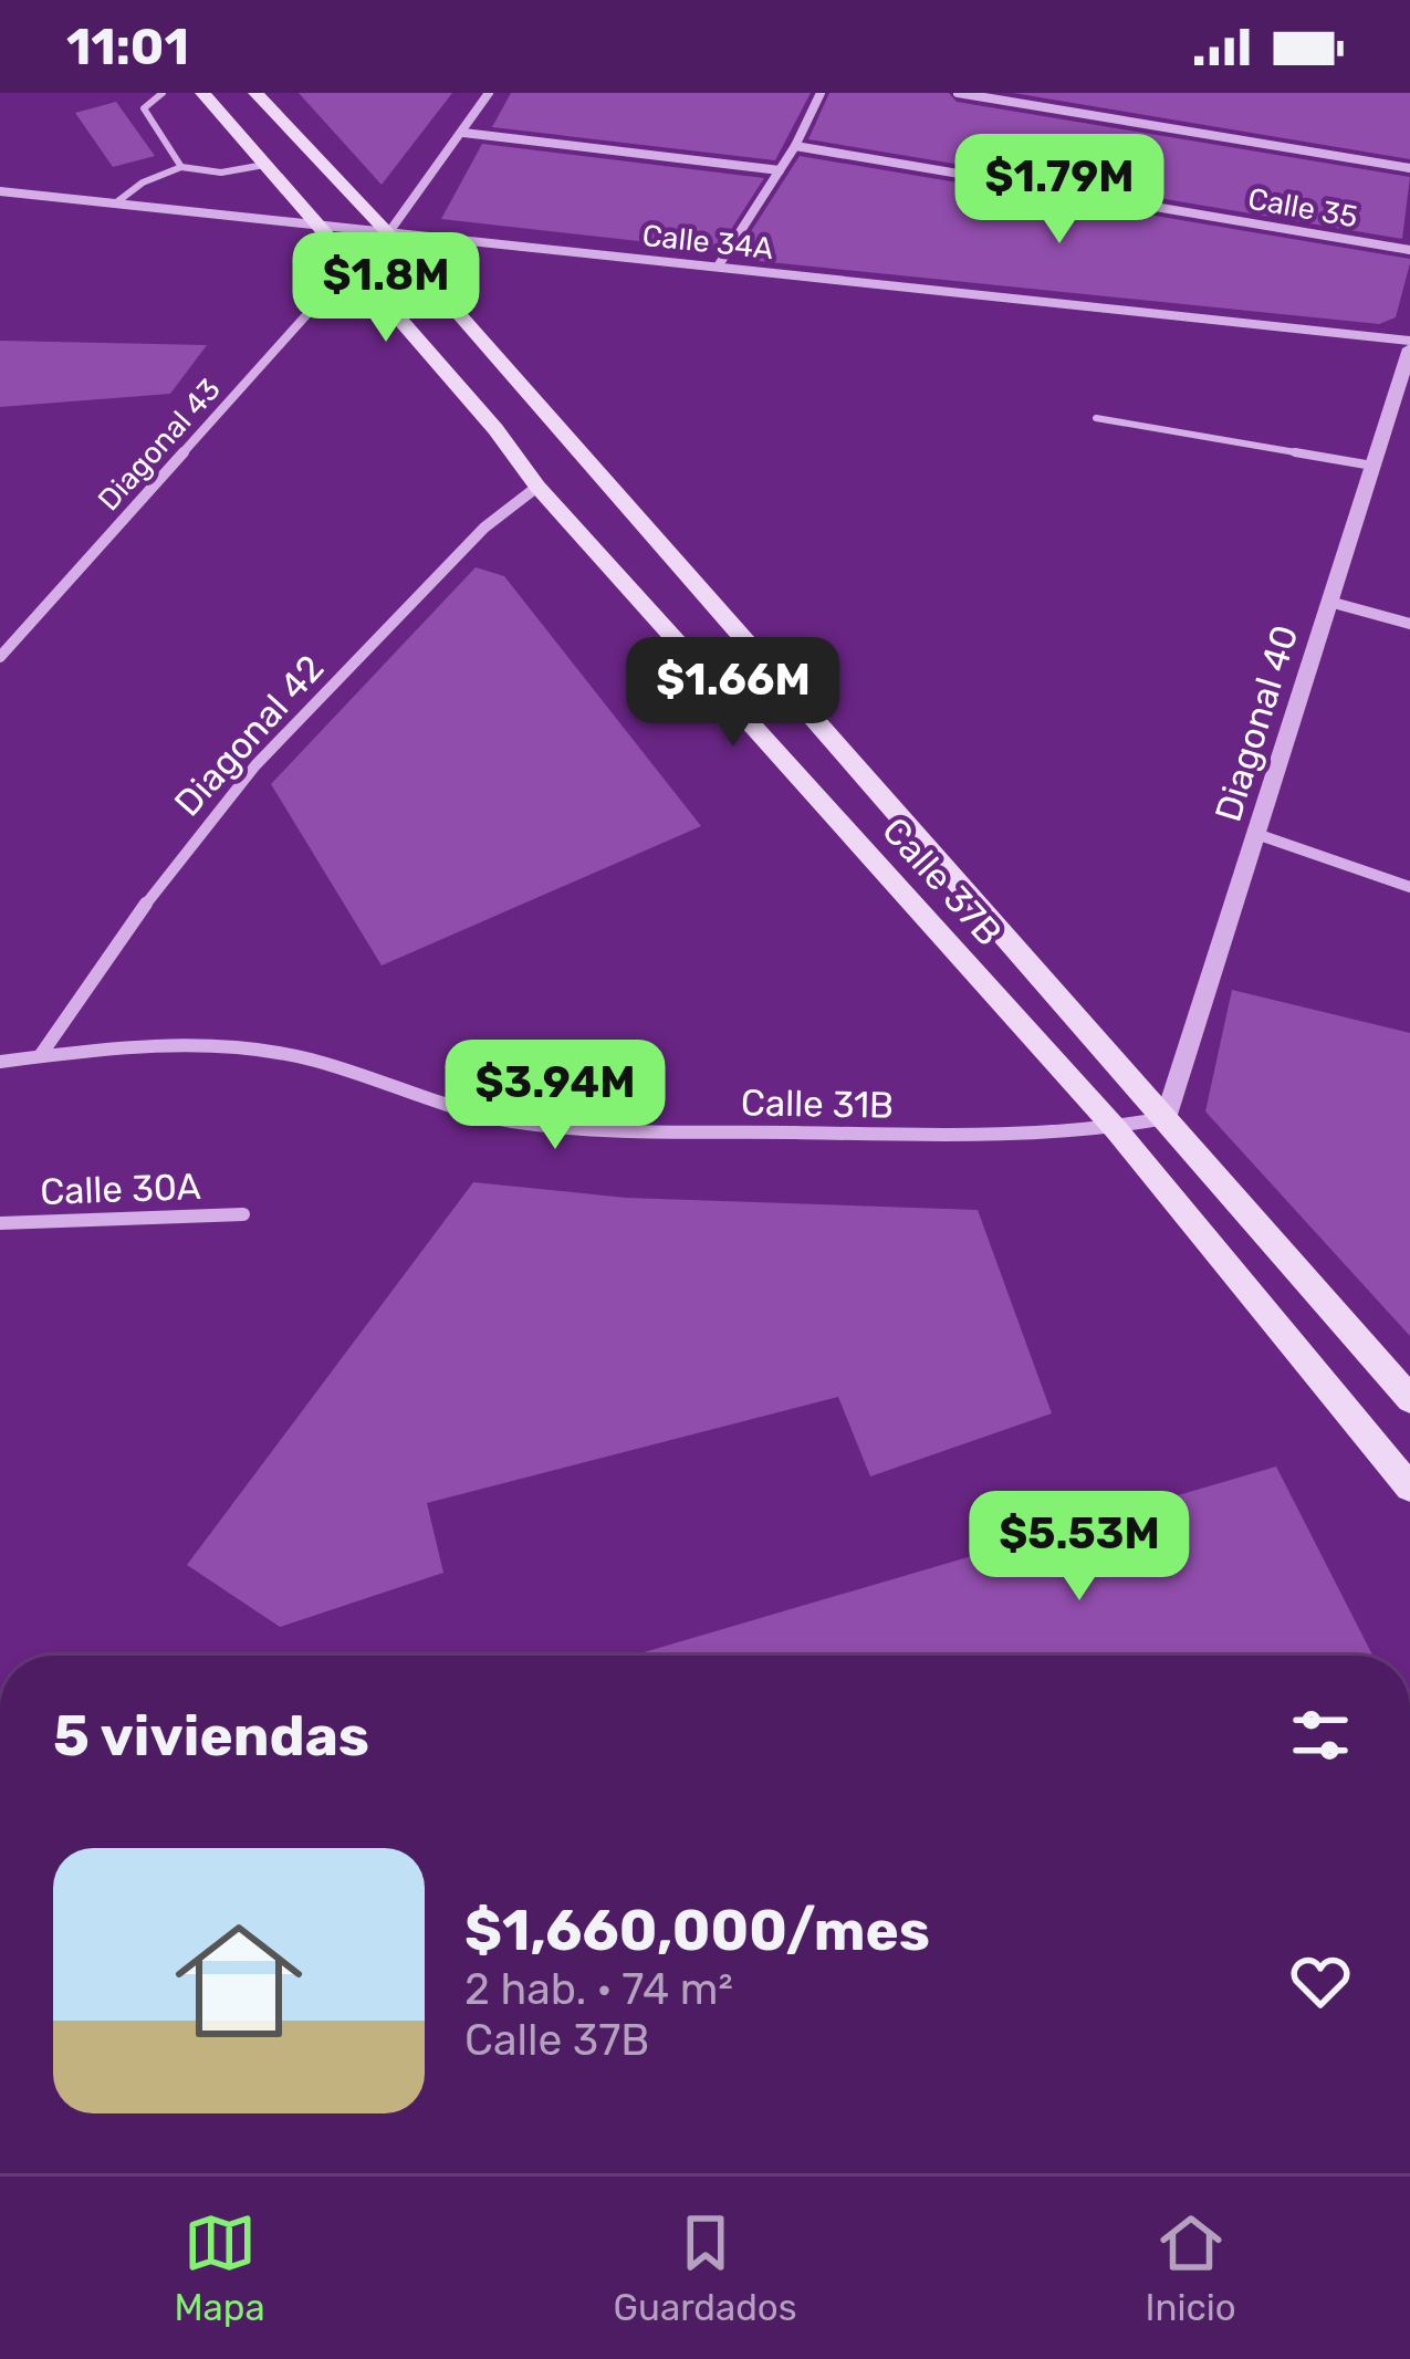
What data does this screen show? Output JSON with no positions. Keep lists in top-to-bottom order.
{
  "streets": {
    "main road": ["Calle 37B"],
    "street": [
      "Calle 35",
      "Calle 34A",
      "Diagonal 43",
      "Diagonal 40",
      "Diagonal 42",
      "Calle 31B",
      "Calle 30A"
    ]
  },
  "crossings": [
    ["Calle 34A", "Diagonal 40"],
    ["Calle 34A", "Calle 37B"],
    ["Diagonal 43", "Calle 37B"],
    ["Diagonal 40", "Calle 37B"],
    ["Diagonal 40", "Calle 31B"],
    ["Diagonal 42", "Calle 37B"],
    ["Diagonal 42", "Calle 31B"],
    ["Calle 37B", "Calle 31B"]
  ],
  "page": {
    "status": "11:01",
    "price": [
      "$1.79M",
      "$1.8M",
      "$1.66M",
      "$3.94M",
      "$5.53M"
    ],
    "heading": "5 viviendas",
    "list": [
      {
        "name": "$1,660,000/mes",
        "note": "2 hab. · 74 m² · Calle 37B"
      }
    ],
    "tabs": ["Mapa", "Guardados", "Inicio"]
  }
}
